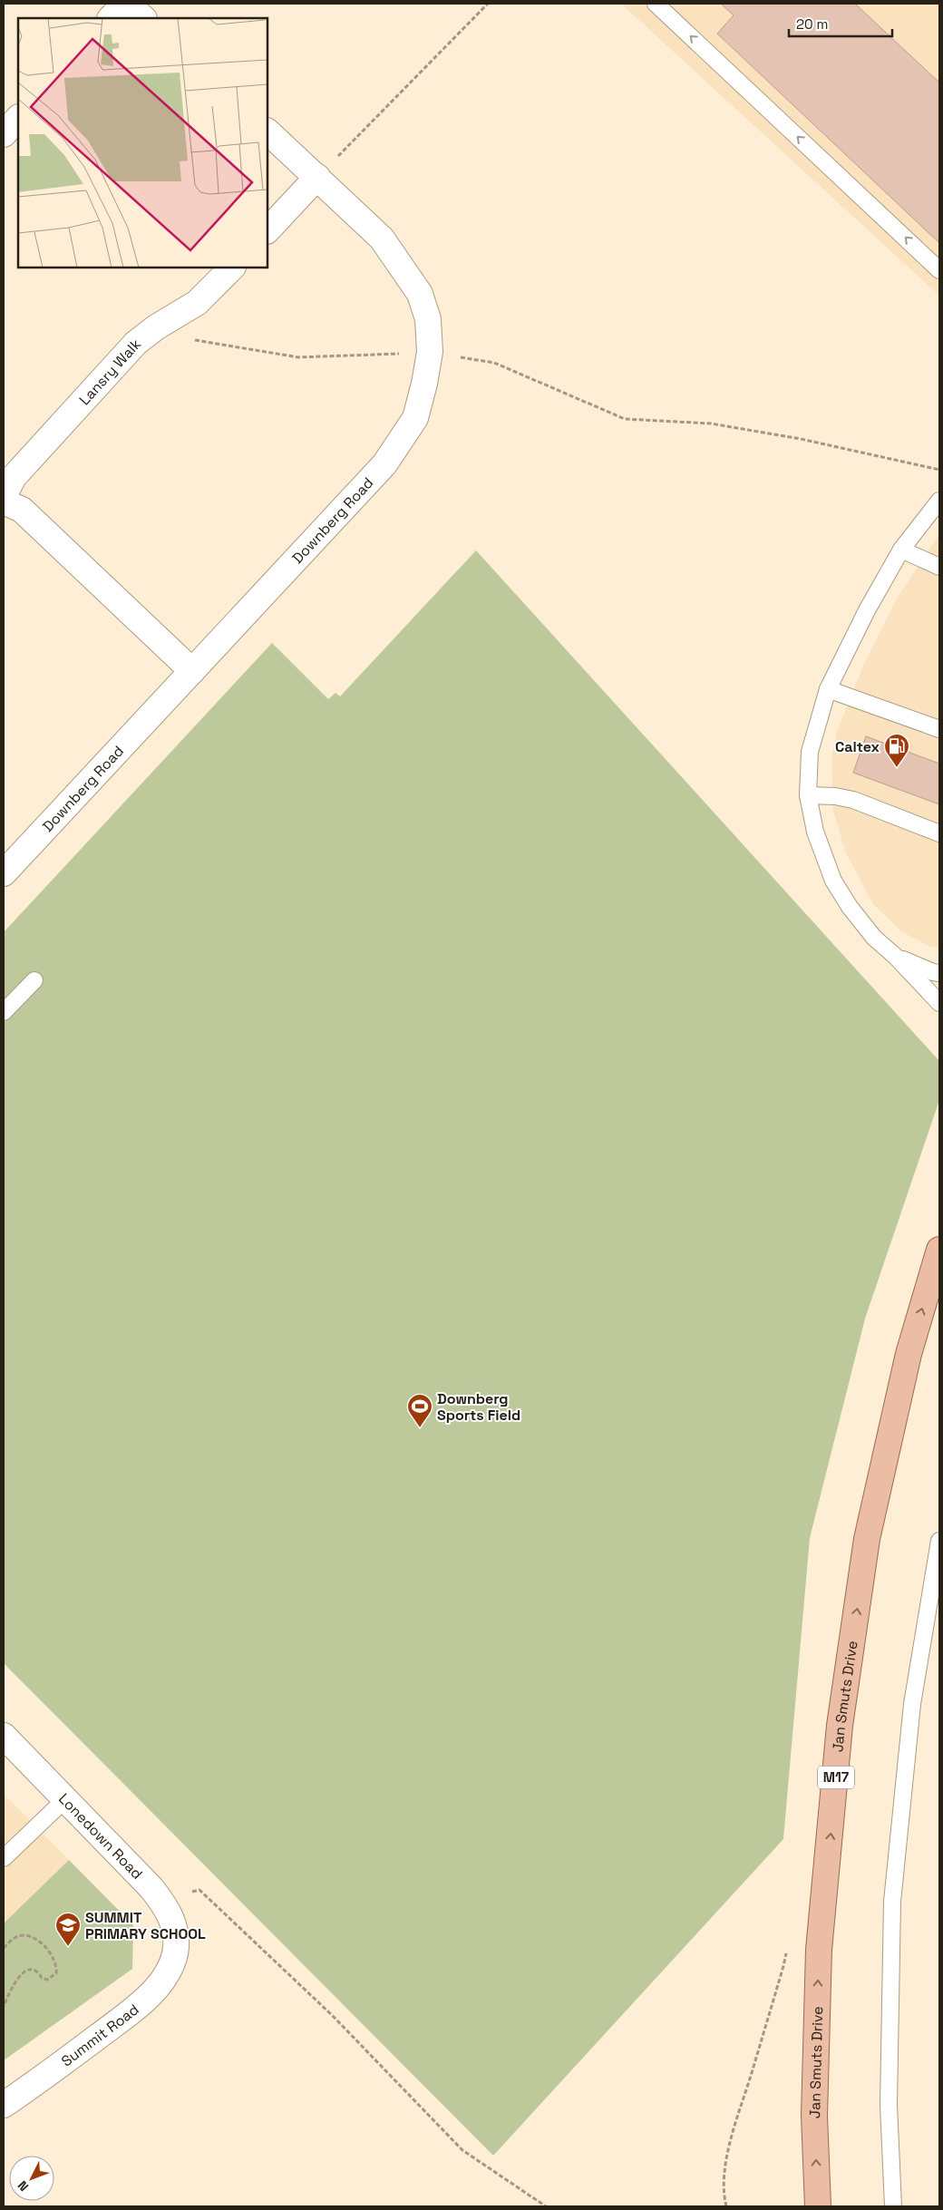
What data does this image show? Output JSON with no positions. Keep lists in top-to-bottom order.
{
  "streets": {
    "main road": ["Jan Smuts Drive", "M17"],
    "street": [
      "Lansry Walk",
      "Downberg Road",
      "Lonedown Road",
      "Summit Road"
    ]
  },
  "crossings": [
    ["Lonedown Road", "Summit Road"]
  ],
  "one_way": ["Jan Smuts Drive"],
  "places": {
    "fuel station": ["Caltex"],
    "sports": ["Downberg Sports Field"],
    "school or university": ["SUMMIT PRIMARY SCHOOL"]
  },
  "scale_bar": "20 m",
  "north": "bottom left"
}
